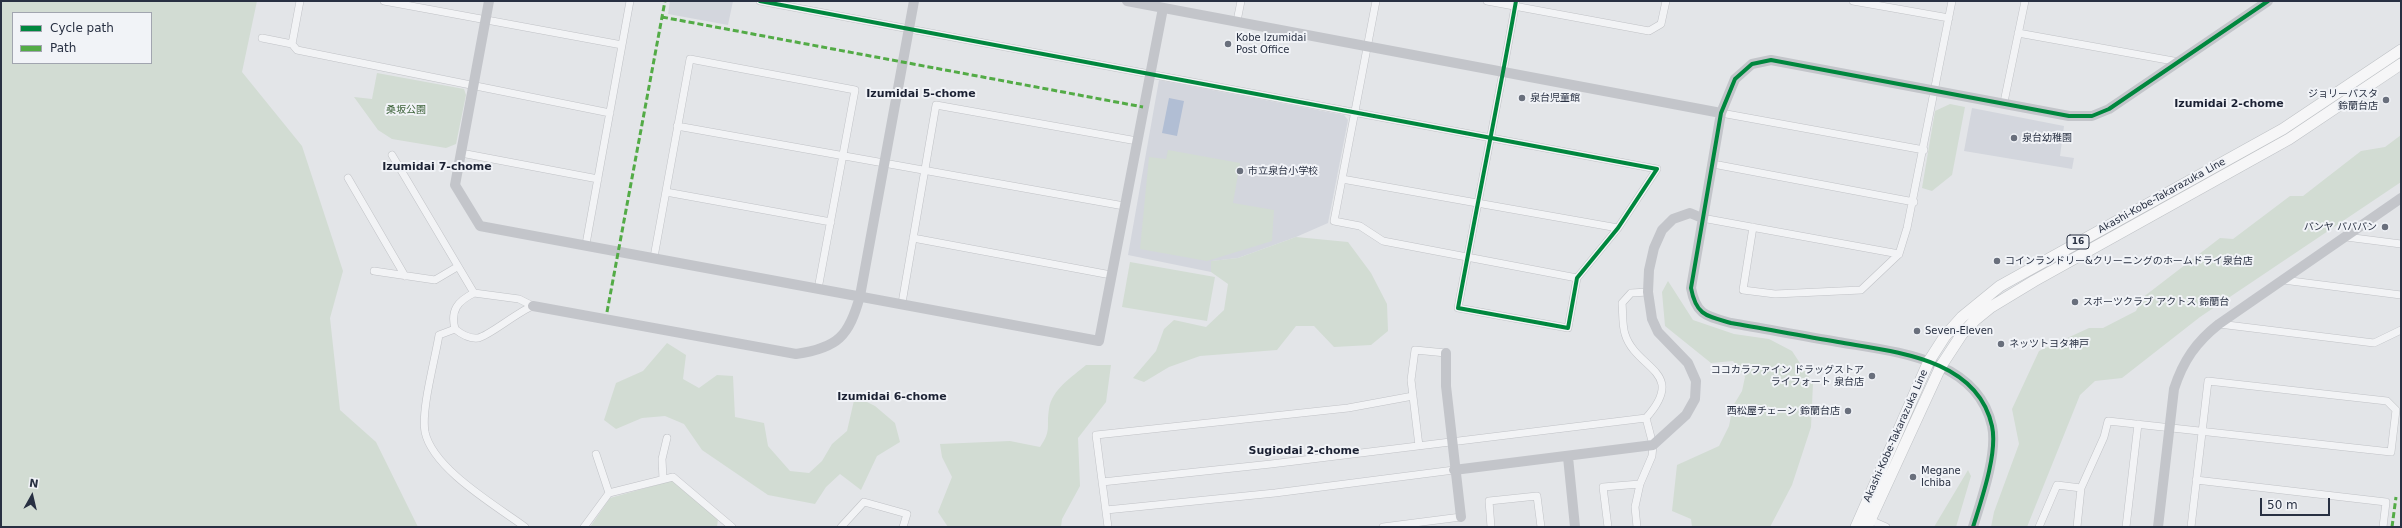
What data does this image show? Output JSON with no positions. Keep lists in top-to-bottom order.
{
  "streets": {
    "main road": ["Akashi-Kobe-Takarazuka Line", "16"]
  },
  "districts": [
    "Izumidai 5-chome",
    "Izumidai 2-chome",
    "Izumidai 7-chome",
    "Izumidai 6-chome",
    "Sugiodai 2-chome"
  ],
  "parks": ["桑坂公園"],
  "places": [
    "Kobe Izumidai Post Office",
    "泉台児童館",
    "ジョリーパスタ 鈴蘭台店",
    "泉台幼稚園",
    "市立泉台小学校",
    "パンヤ パパパン",
    "コインランドリー&クリーニングのホームドライ泉台店",
    "スポーツクラブ アクトス 鈴蘭台",
    "Seven-Eleven",
    "ネッツトヨタ神戸",
    "ココカラファイン ドラッグストア ライフォート 泉台店",
    "西松屋チェーン 鈴蘭台店",
    "Megane Ichiba"
  ],
  "legend": ["Cycle path", "Path"],
  "scale_bar": "50 m",
  "north": "top"
}
